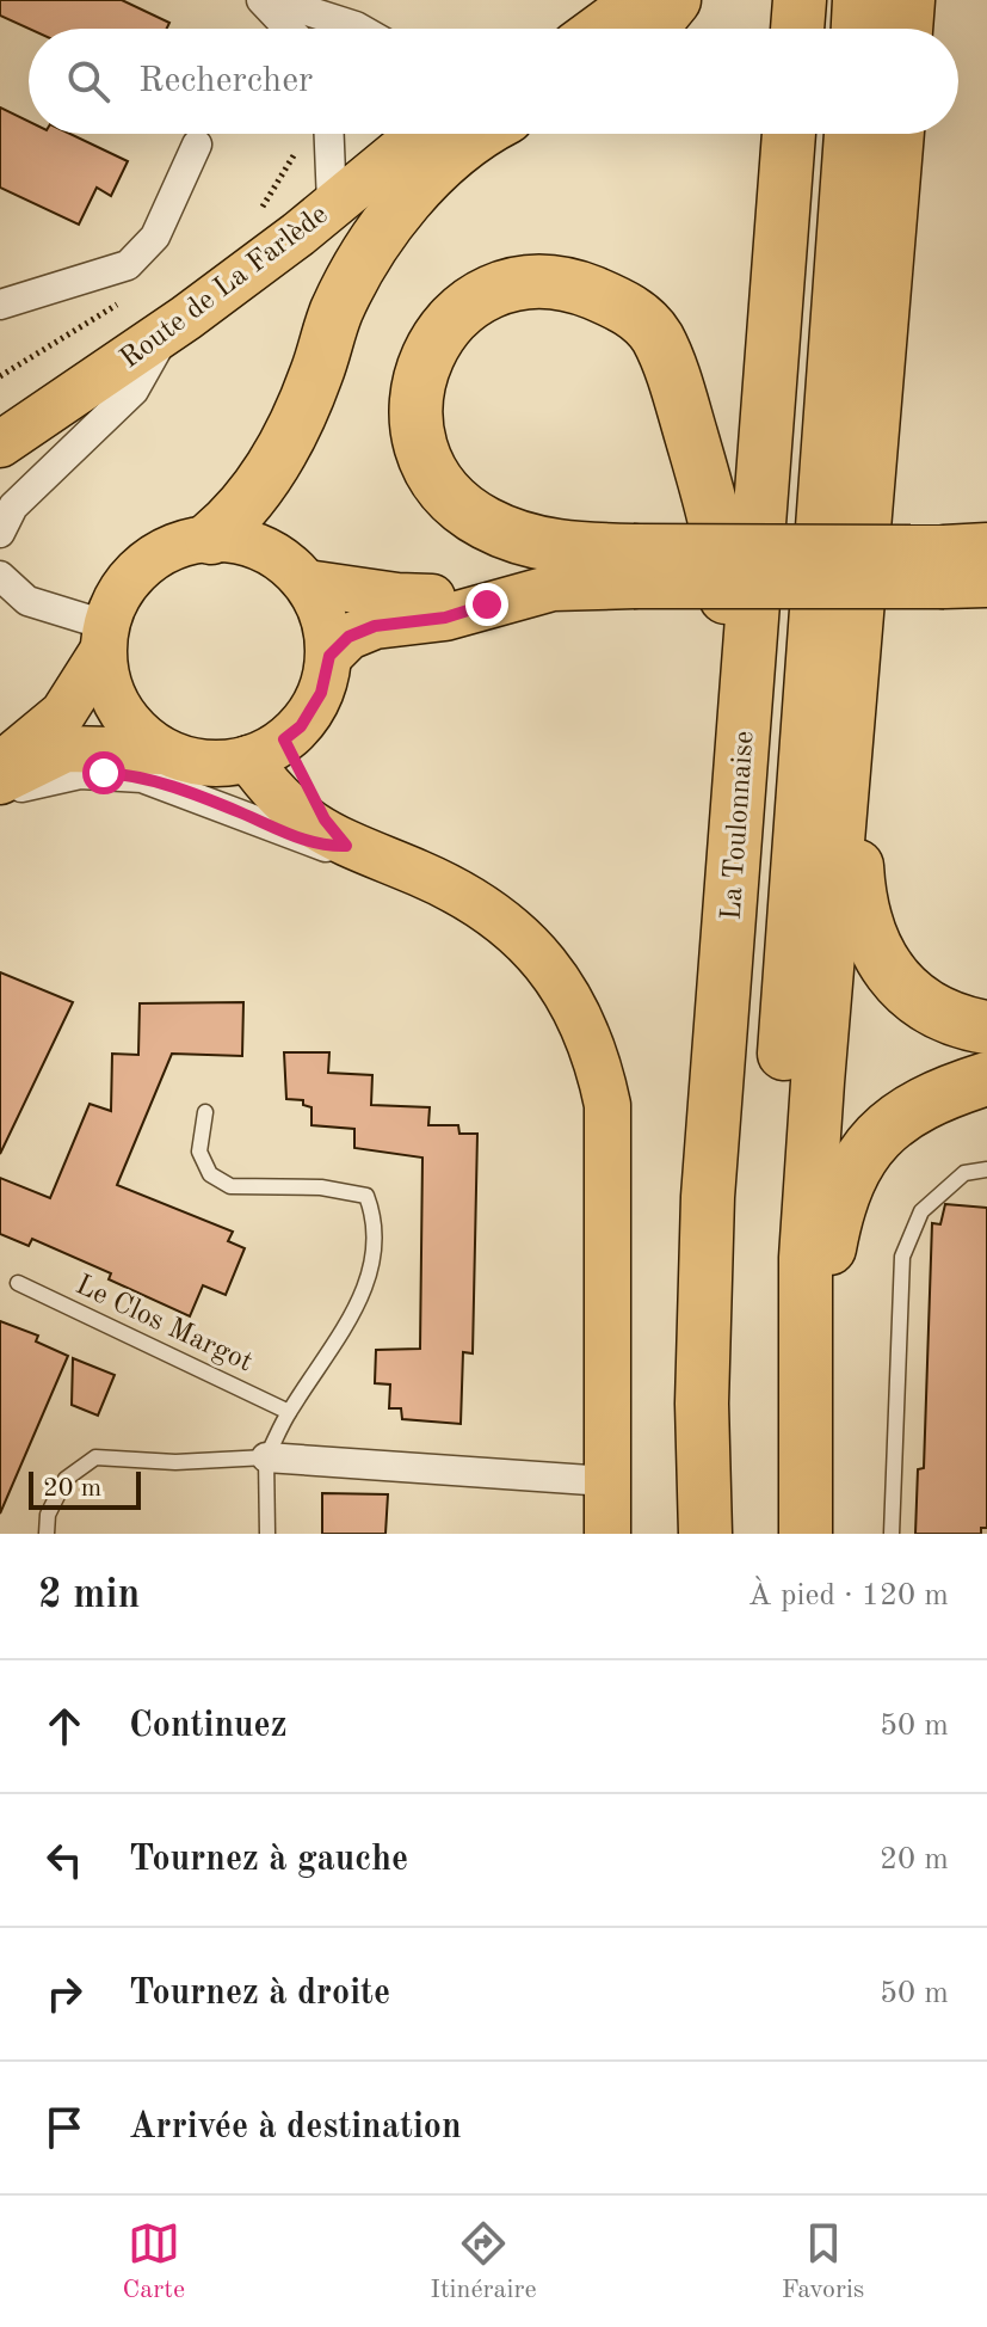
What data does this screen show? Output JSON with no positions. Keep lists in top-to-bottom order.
{
  "streets": {
    "highway": ["La Toulonnaise"],
    "main road": ["Route de La Farlède"],
    "lane": ["Le Clos Margot"]
  },
  "scale_bar": "20 m",
  "page": {
    "search": "Rechercher",
    "scale": "20 m",
    "heading": ["2 min", "À pied · 120 m"],
    "list": [
      ["Continuez", "50 m"],
      ["Tournez à gauche", "20 m"],
      ["Tournez à droite", "50 m"],
      "Arrivée à destination"
    ],
    "nav": ["Carte", "Itinéraire", "Favoris"]
  }
}
